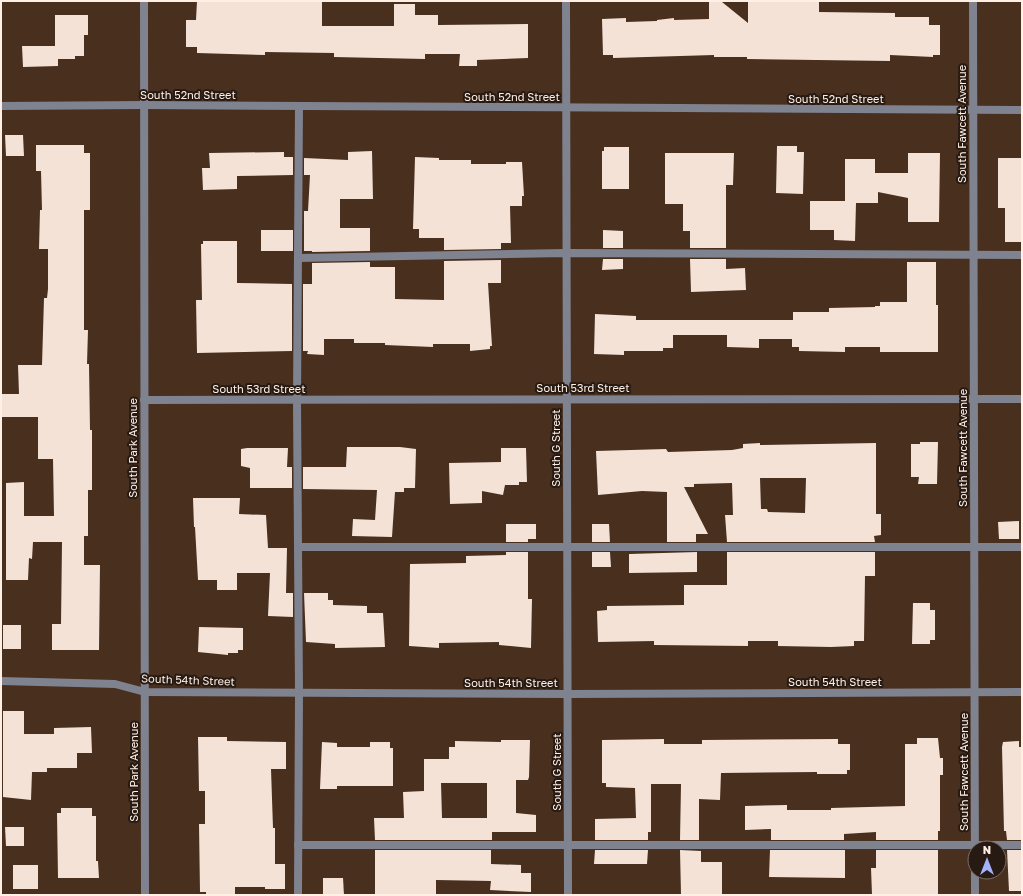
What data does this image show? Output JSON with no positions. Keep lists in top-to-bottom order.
{
  "streets": {
    "street": [
      "South 52nd Street",
      "South Fawcett Avenue",
      "South 53rd Street",
      "South Park Avenue",
      "South G Street",
      "South 54th Street"
    ]
  },
  "crossings": [
    ["South 52nd Street", "South Fawcett Avenue"],
    ["South 52nd Street", "South Park Avenue"],
    ["South 52nd Street", "South G Street"],
    ["South Fawcett Avenue", "South 53rd Street"],
    ["South Fawcett Avenue", "South 54th Street"],
    ["South 53rd Street", "South Park Avenue"],
    ["South 53rd Street", "South G Street"],
    ["South Park Avenue", "South 54th Street"],
    ["South G Street", "South 54th Street"]
  ],
  "north": "top"
}
